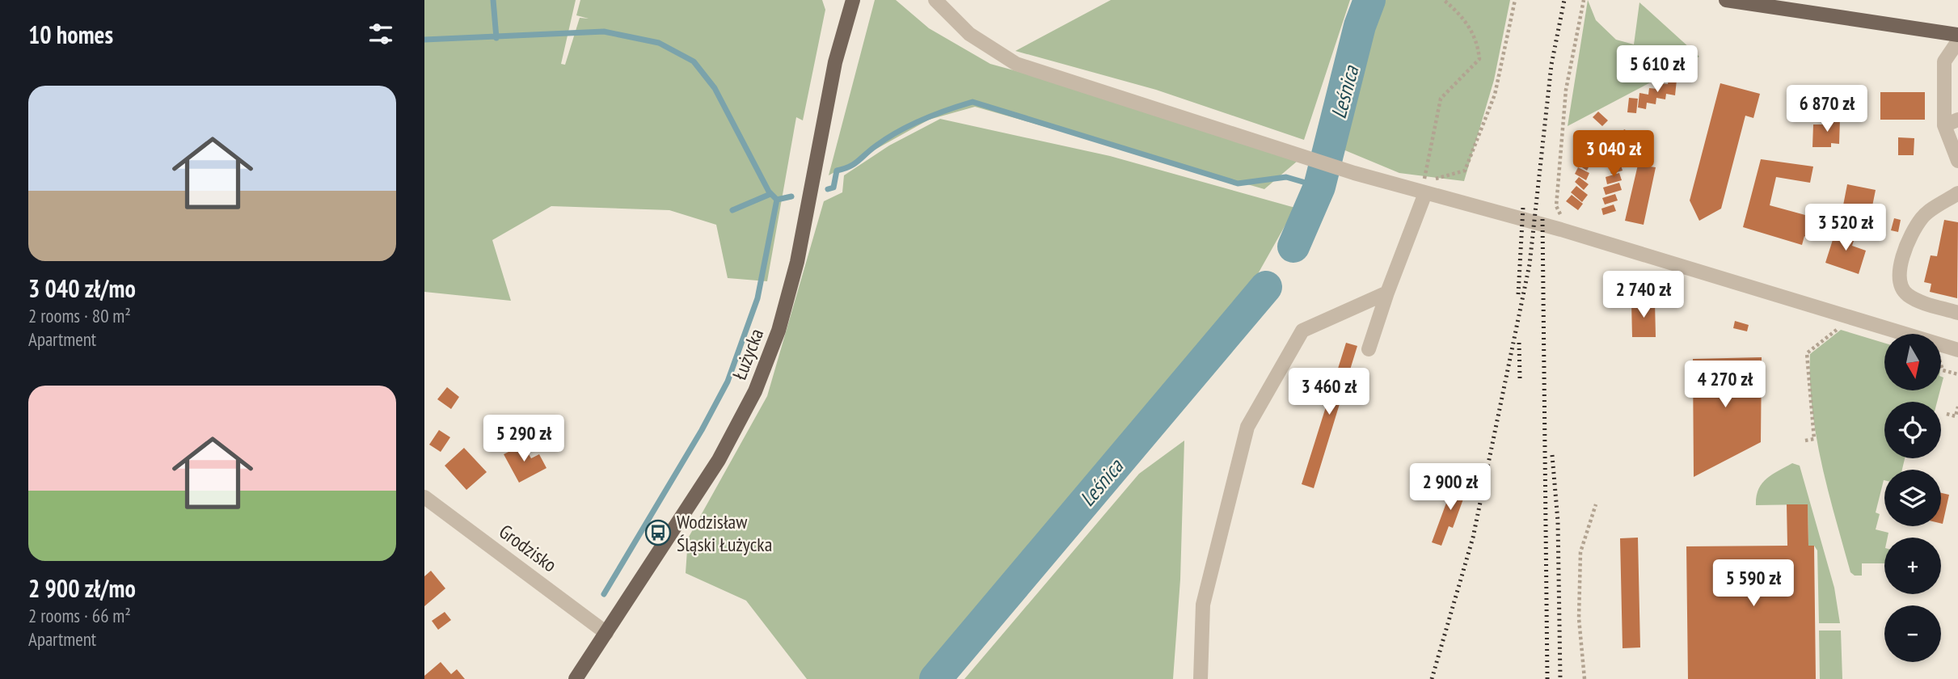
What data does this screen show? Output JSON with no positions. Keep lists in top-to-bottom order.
{
  "streets": {
    "main road": ["Łużycka"],
    "street": ["Grodzisko"]
  },
  "crossings": [
    ["Łużycka", "Grodzisko"]
  ],
  "water": ["Leśnica"],
  "places": {
    "bus stop": ["Wodzisław Śląski Łużycka"]
  },
  "north": "bottom",
  "page": {
    "heading": "10 homes",
    "price": [
      "5 610 zł",
      "6 870 zł",
      "3 040 zł",
      "3 520 zł",
      "2 740 zł",
      "4 270 zł",
      "3 460 zł",
      "5 290 zł",
      "2 900 zł",
      "5 590 zł"
    ],
    "list": [
      {
        "name": "3 040 zł/mo",
        "note": "2 rooms · 80 m² · Apartment"
      },
      {
        "name": "2 900 zł/mo",
        "note": "2 rooms · 66 m² · Apartment"
      }
    ],
    "map_buttons": ["+", "−"]
  }
}
